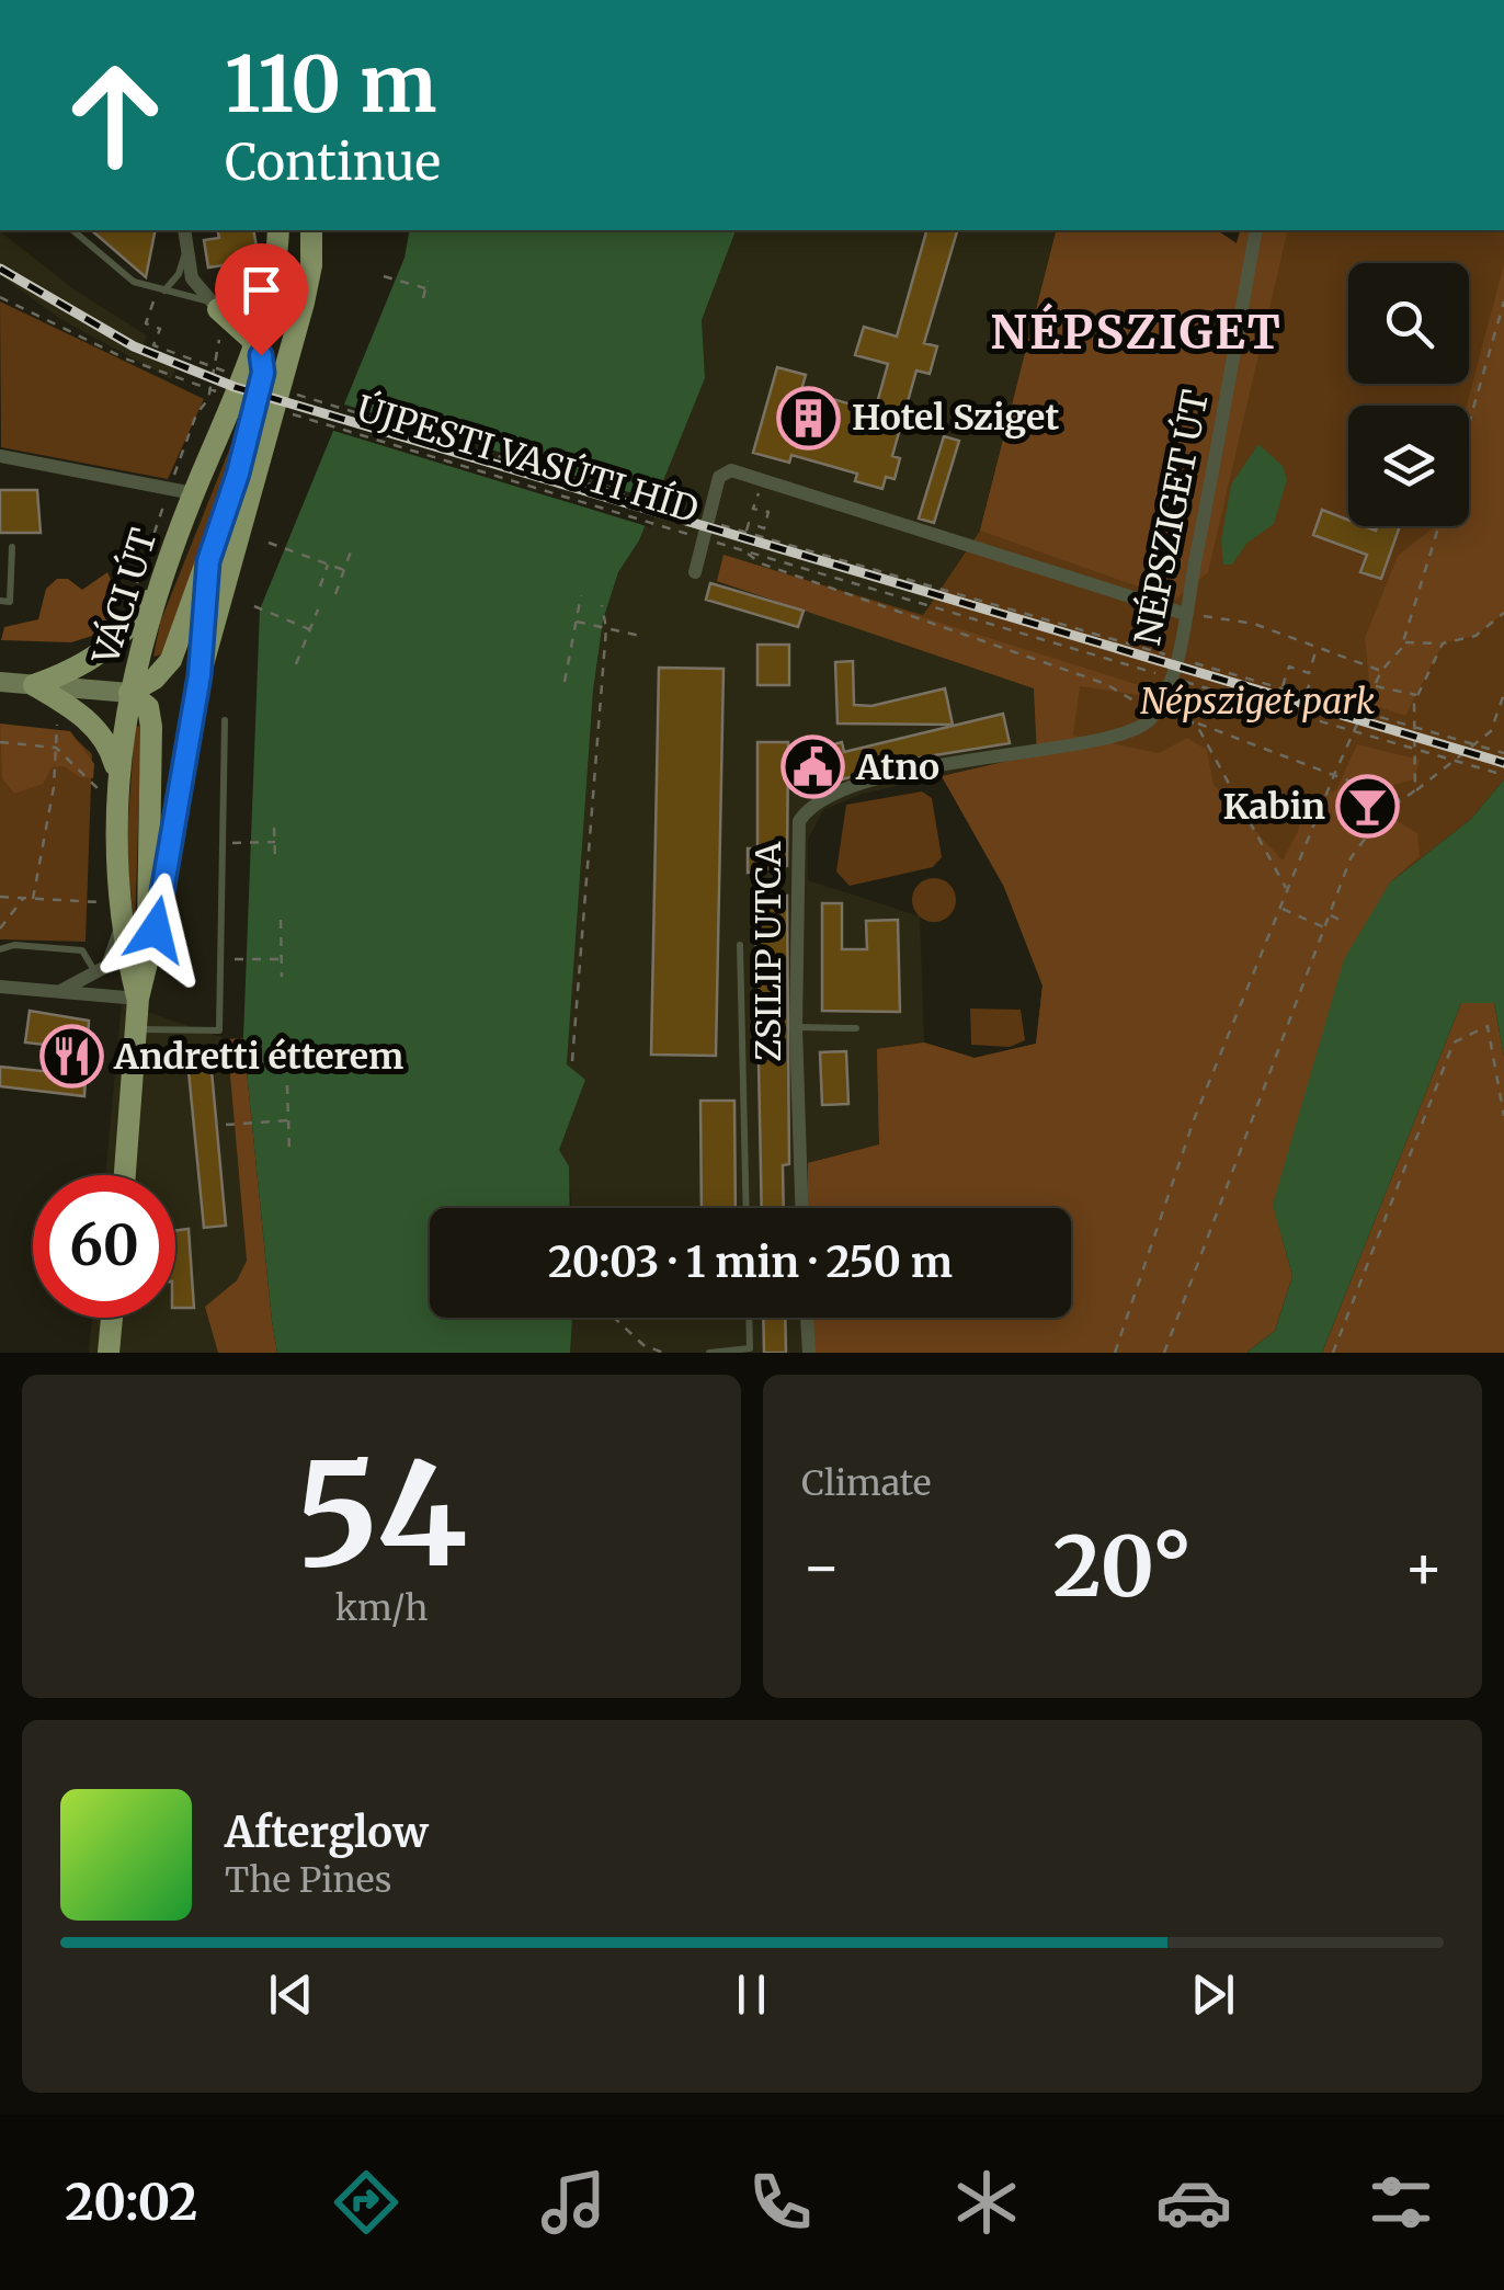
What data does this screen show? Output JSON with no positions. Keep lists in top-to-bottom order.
{
  "streets": {
    "main road": ["VÁCI ÚT"],
    "street": ["NÉPSZIGET ÚT", "ZSILIP UTCA"],
    "path": ["ÚJPESTI VASÚTI HÍD"]
  },
  "crossings": [
    ["ÚJPESTI VASÚTI HÍD", "VÁCI ÚT"]
  ],
  "districts": ["NÉPSZIGET"],
  "parks": ["Népsziget park"],
  "places": {
    "building": ["Hotel Sziget"],
    "public building": ["Atno"],
    "bar": ["Kabin"],
    "restaurant": ["Andretti étterem"]
  },
  "page": {
    "turn": ["110 m", "Continue"],
    "limit": "60",
    "trip": "20:03 · 1 min · 250 m",
    "tile": [
      ["54", "km/h"],
      "Climate"
    ],
    "heat": ["−", "20°", "+"],
    "song": ["Afterglow", "The Pines"],
    "tabs": "20:02"
  }
}
